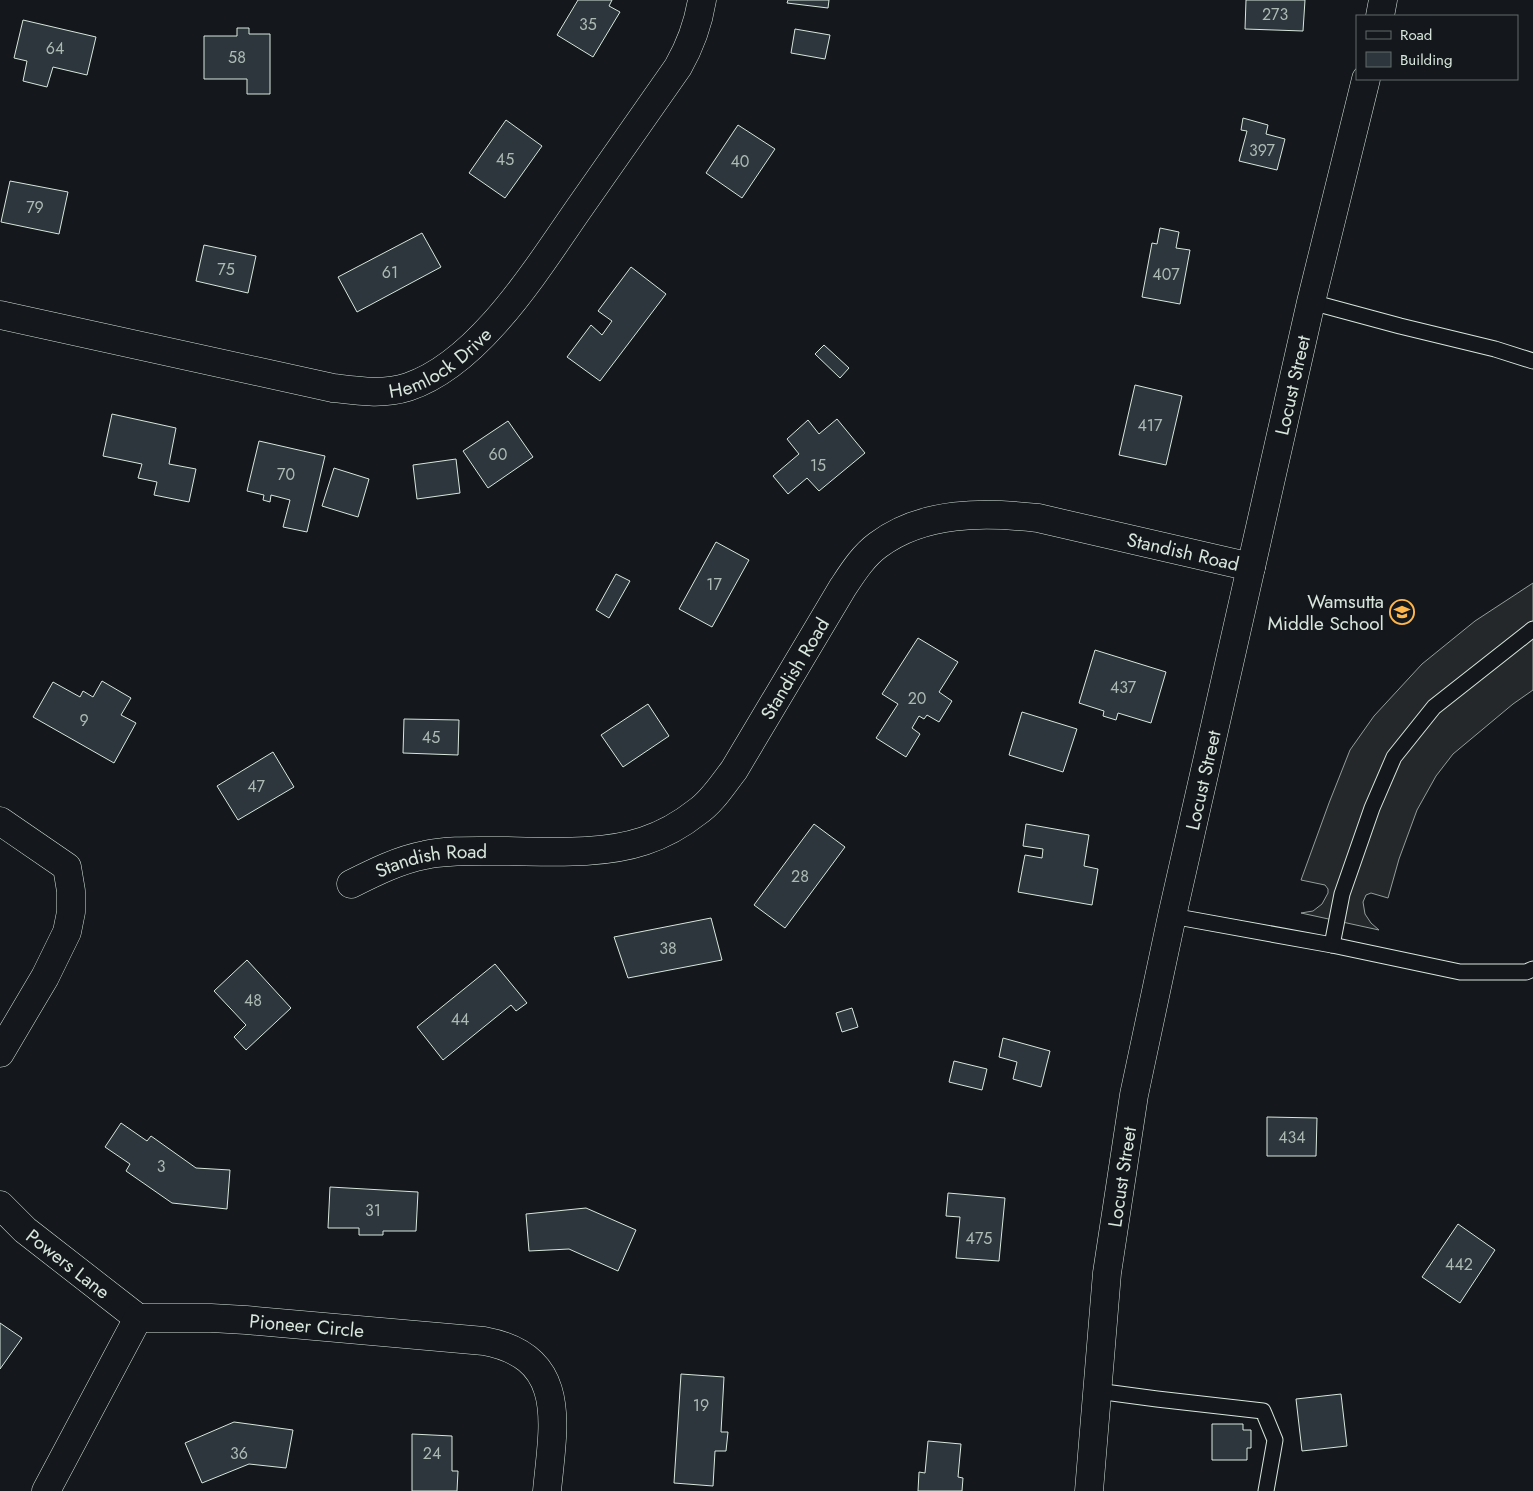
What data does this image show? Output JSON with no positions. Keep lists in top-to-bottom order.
{
  "streets": {
    "street": [
      "Hemlock Drive",
      "Locust Street",
      "Standish Road",
      "Powers Lane",
      "Pioneer Circle"
    ]
  },
  "crossings": [
    ["Locust Street", "Standish Road"],
    ["Powers Lane", "Pioneer Circle"]
  ],
  "places": {
    "school or university": ["Wamsutta Middle School"]
  },
  "house_numbers": [
    "273",
    "35",
    "64",
    "58",
    "397",
    "45",
    "40",
    "79",
    "75",
    "61",
    "407",
    "417",
    "60",
    "15",
    "70",
    "17",
    "437",
    "20",
    "9",
    "45",
    "47",
    "28",
    "38",
    "48",
    "44",
    "434",
    "3",
    "31",
    "475",
    "442",
    "19",
    "36",
    "24"
  ],
  "legend": ["Road", "Building"]
}
